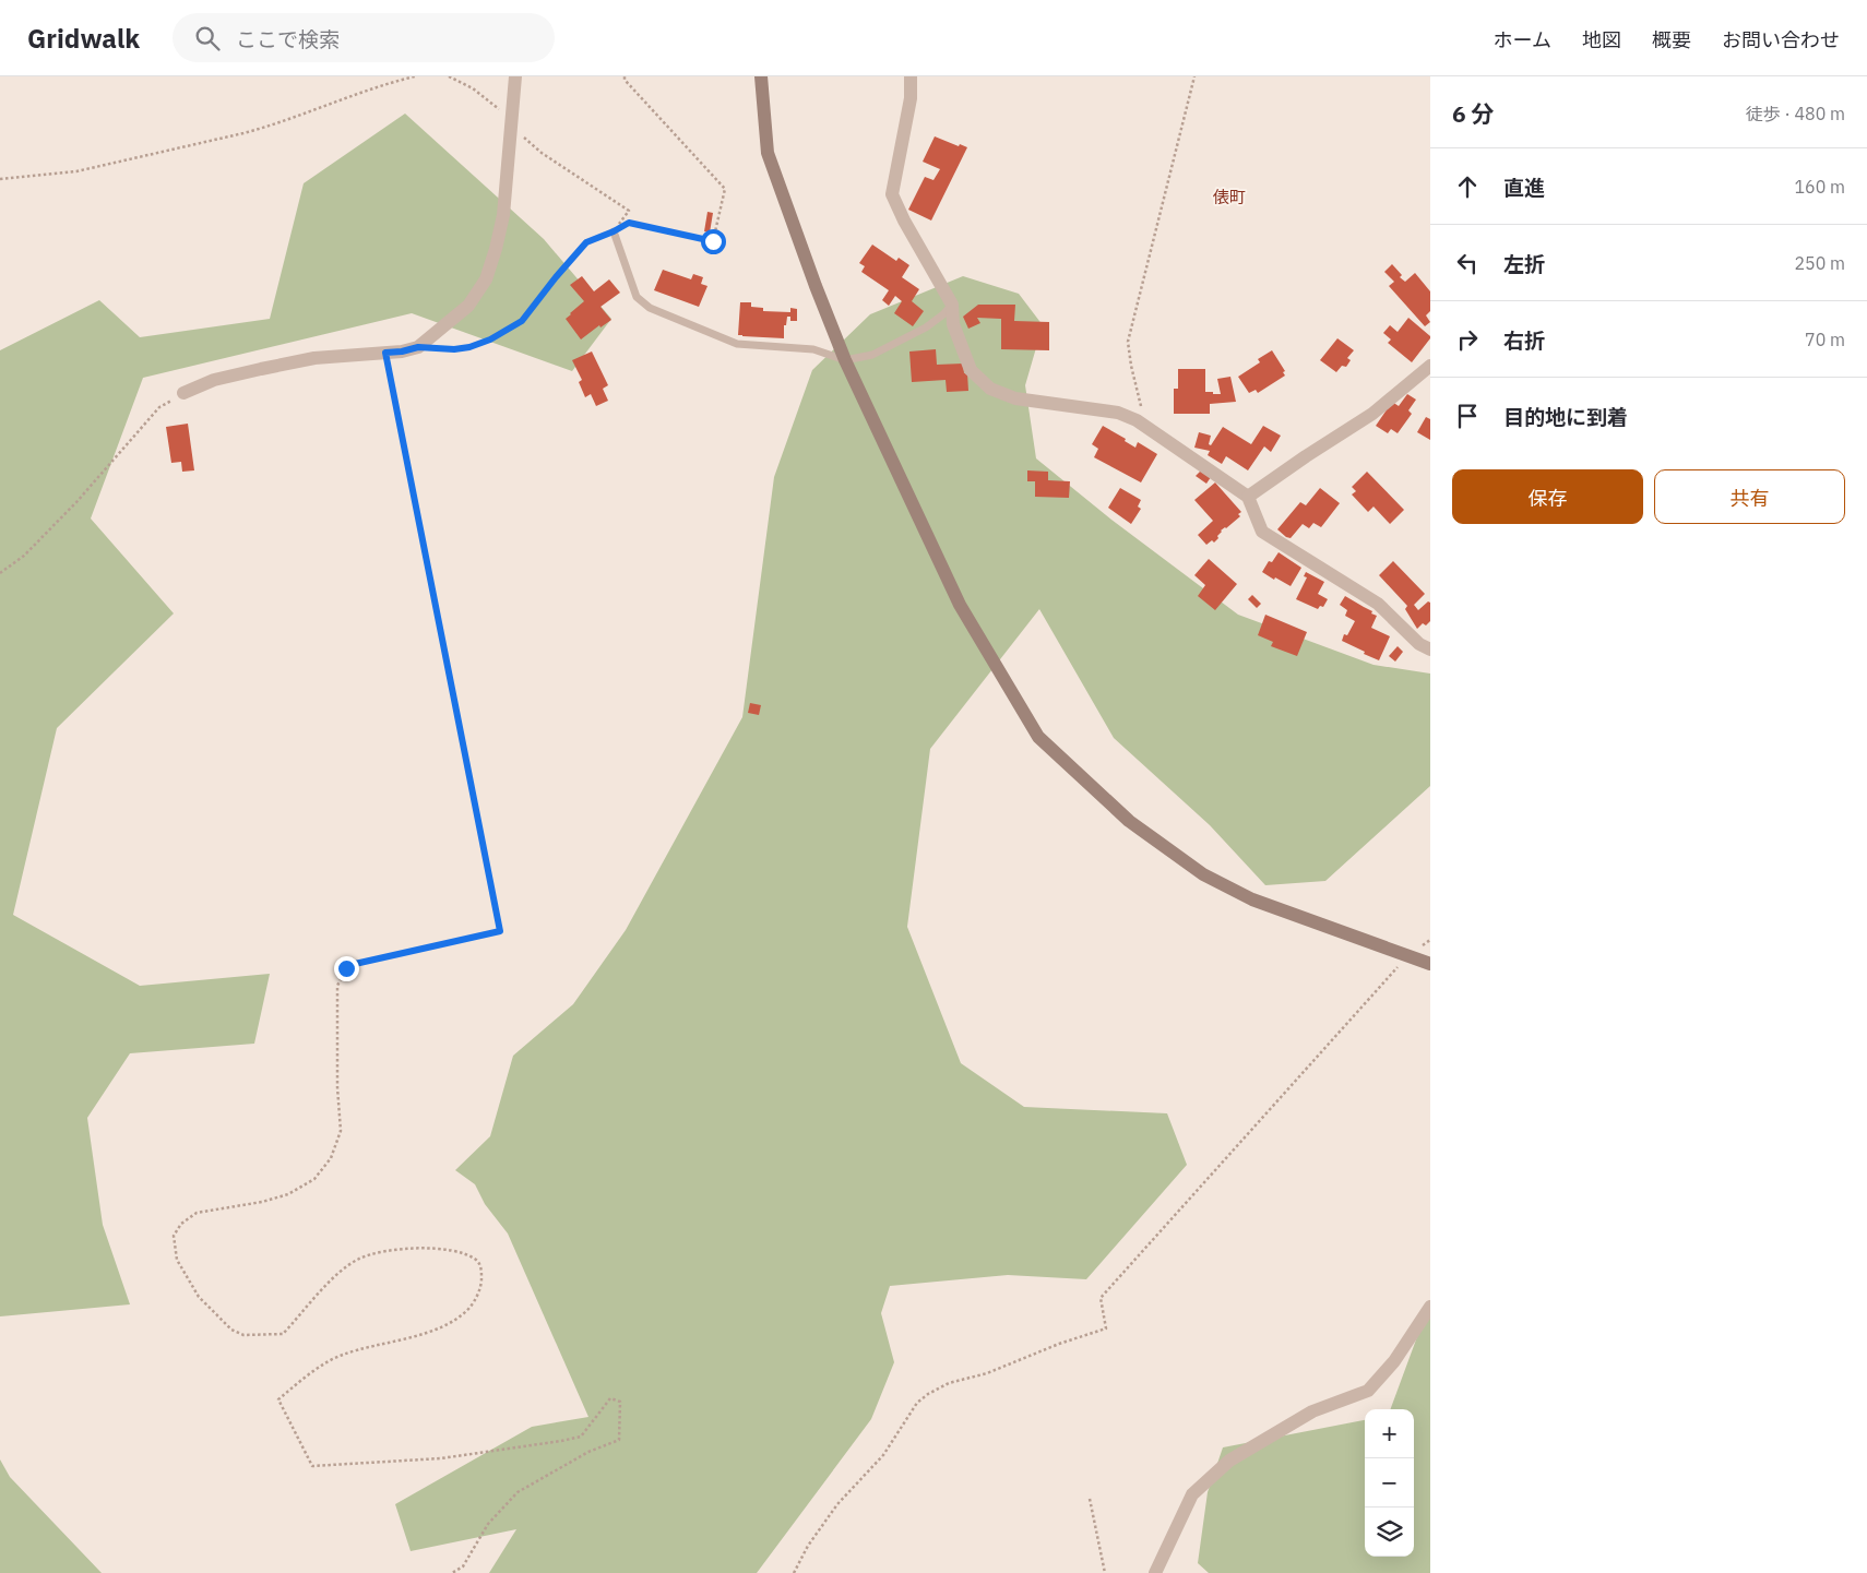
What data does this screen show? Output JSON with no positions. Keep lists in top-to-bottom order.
{
  "districts": ["俵町"],
  "page": {
    "header": "Gridwalk",
    "search": "ここで検索",
    "nav": [
      "ホーム",
      "地図",
      "概要",
      "お問い合わせ"
    ],
    "heading": ["6 分", "徒歩 · 480 m"],
    "list": [
      ["直進", "160 m"],
      ["左折", "250 m"],
      ["右折", "70 m"],
      "目的地に到着"
    ],
    "buttons": ["保存", "共有"],
    "map_buttons": ["+", "−"]
  }
}
